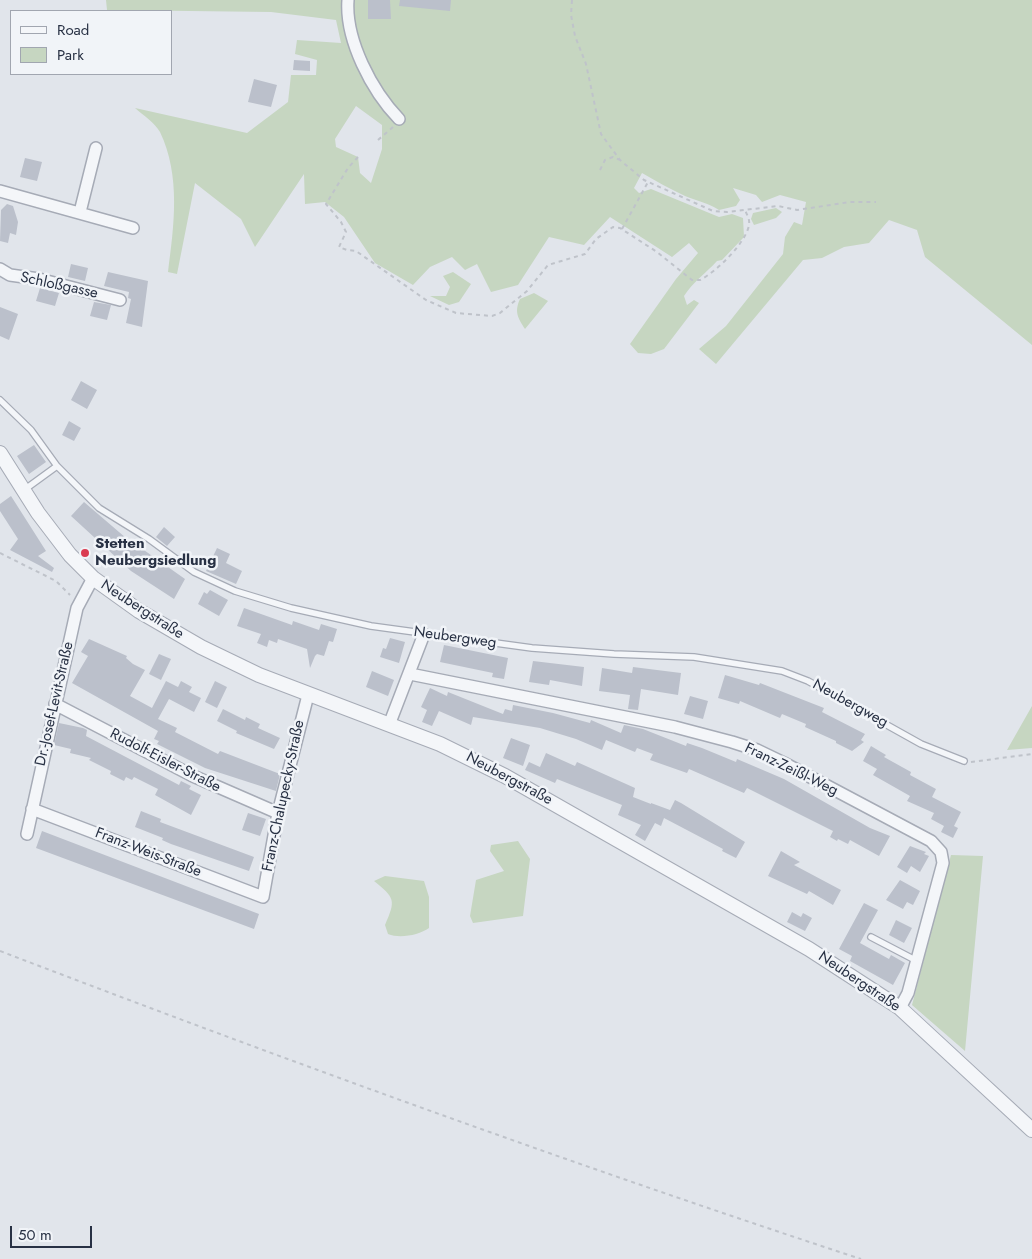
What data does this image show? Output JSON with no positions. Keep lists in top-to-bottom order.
{
  "streets": {
    "street": [
      "Schloßgasse",
      "Neubergstraße",
      "Dr.-Josef-Levit-Straße",
      "Rudolf-Eisler-Straße",
      "Franz-Zeißl-Weg",
      "Franz-Chalupecky-Straße",
      "Franz-Weis-Straße"
    ],
    "lane": ["Neubergweg"]
  },
  "crossings": [
    ["Neubergstraße", "Dr.-Josef-Levit-Straße"],
    ["Neubergstraße", "Franz-Zeißl-Weg"],
    ["Neubergstraße", "Franz-Chalupecky-Straße"],
    ["Dr.-Josef-Levit-Straße", "Rudolf-Eisler-Straße"],
    ["Dr.-Josef-Levit-Straße", "Franz-Weis-Straße"],
    ["Rudolf-Eisler-Straße", "Franz-Chalupecky-Straße"],
    ["Franz-Chalupecky-Straße", "Franz-Weis-Straße"]
  ],
  "places": ["Stetten Neubergsiedlung"],
  "legend": ["Road", "Park"],
  "scale_bar": "50 m"
}
